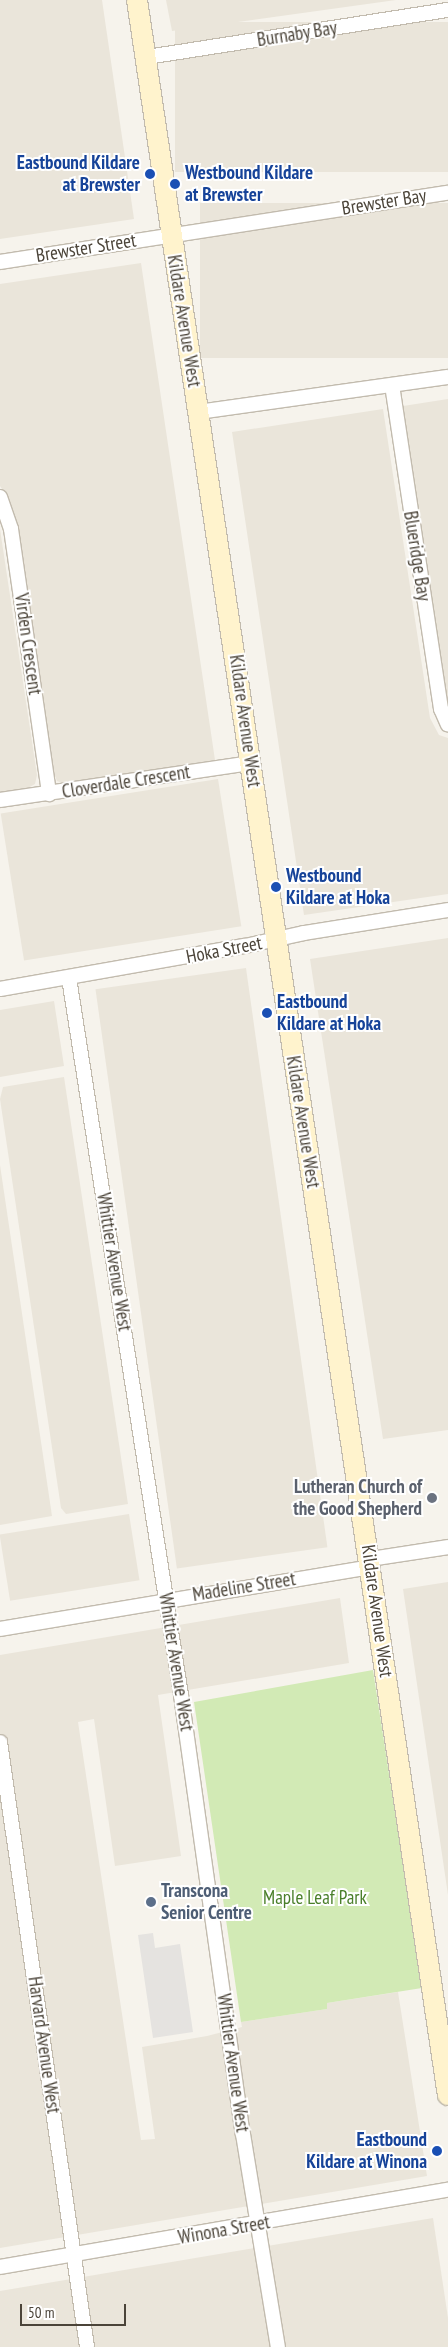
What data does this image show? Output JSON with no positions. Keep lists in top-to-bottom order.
{
  "streets": {
    "street": [
      "Burnaby Bay",
      "Brewster Bay",
      "Brewster Street",
      "Kildare Avenue West",
      "Blueridge Bay",
      "Virden Crescent",
      "Cloverdale Crescent",
      "Hoka Street",
      "Whittier Avenue West",
      "Madeline Street",
      "Harvard Avenue West",
      "Winona Street"
    ]
  },
  "crossings": [
    ["Burnaby Bay", "Kildare Avenue West"],
    ["Brewster Bay", "Brewster Street"],
    ["Brewster Bay", "Kildare Avenue West"],
    ["Brewster Street", "Kildare Avenue West"],
    ["Kildare Avenue West", "Cloverdale Crescent"],
    ["Kildare Avenue West", "Hoka Street"],
    ["Kildare Avenue West", "Madeline Street"],
    ["Virden Crescent", "Cloverdale Crescent"],
    ["Hoka Street", "Whittier Avenue West"],
    ["Whittier Avenue West", "Madeline Street"],
    ["Whittier Avenue West", "Winona Street"],
    ["Harvard Avenue West", "Winona Street"]
  ],
  "parks": ["Maple Leaf Park"],
  "places": [
    "Eastbound Kildare at Brewster",
    "Westbound Kildare at Brewster",
    "Westbound Kildare at Hoka",
    "Eastbound Kildare at Hoka",
    "Lutheran Church of the Good Shepherd",
    "Transcona Senior Centre",
    "Eastbound Kildare at Winona"
  ],
  "scale_bar": "50 m"
}
